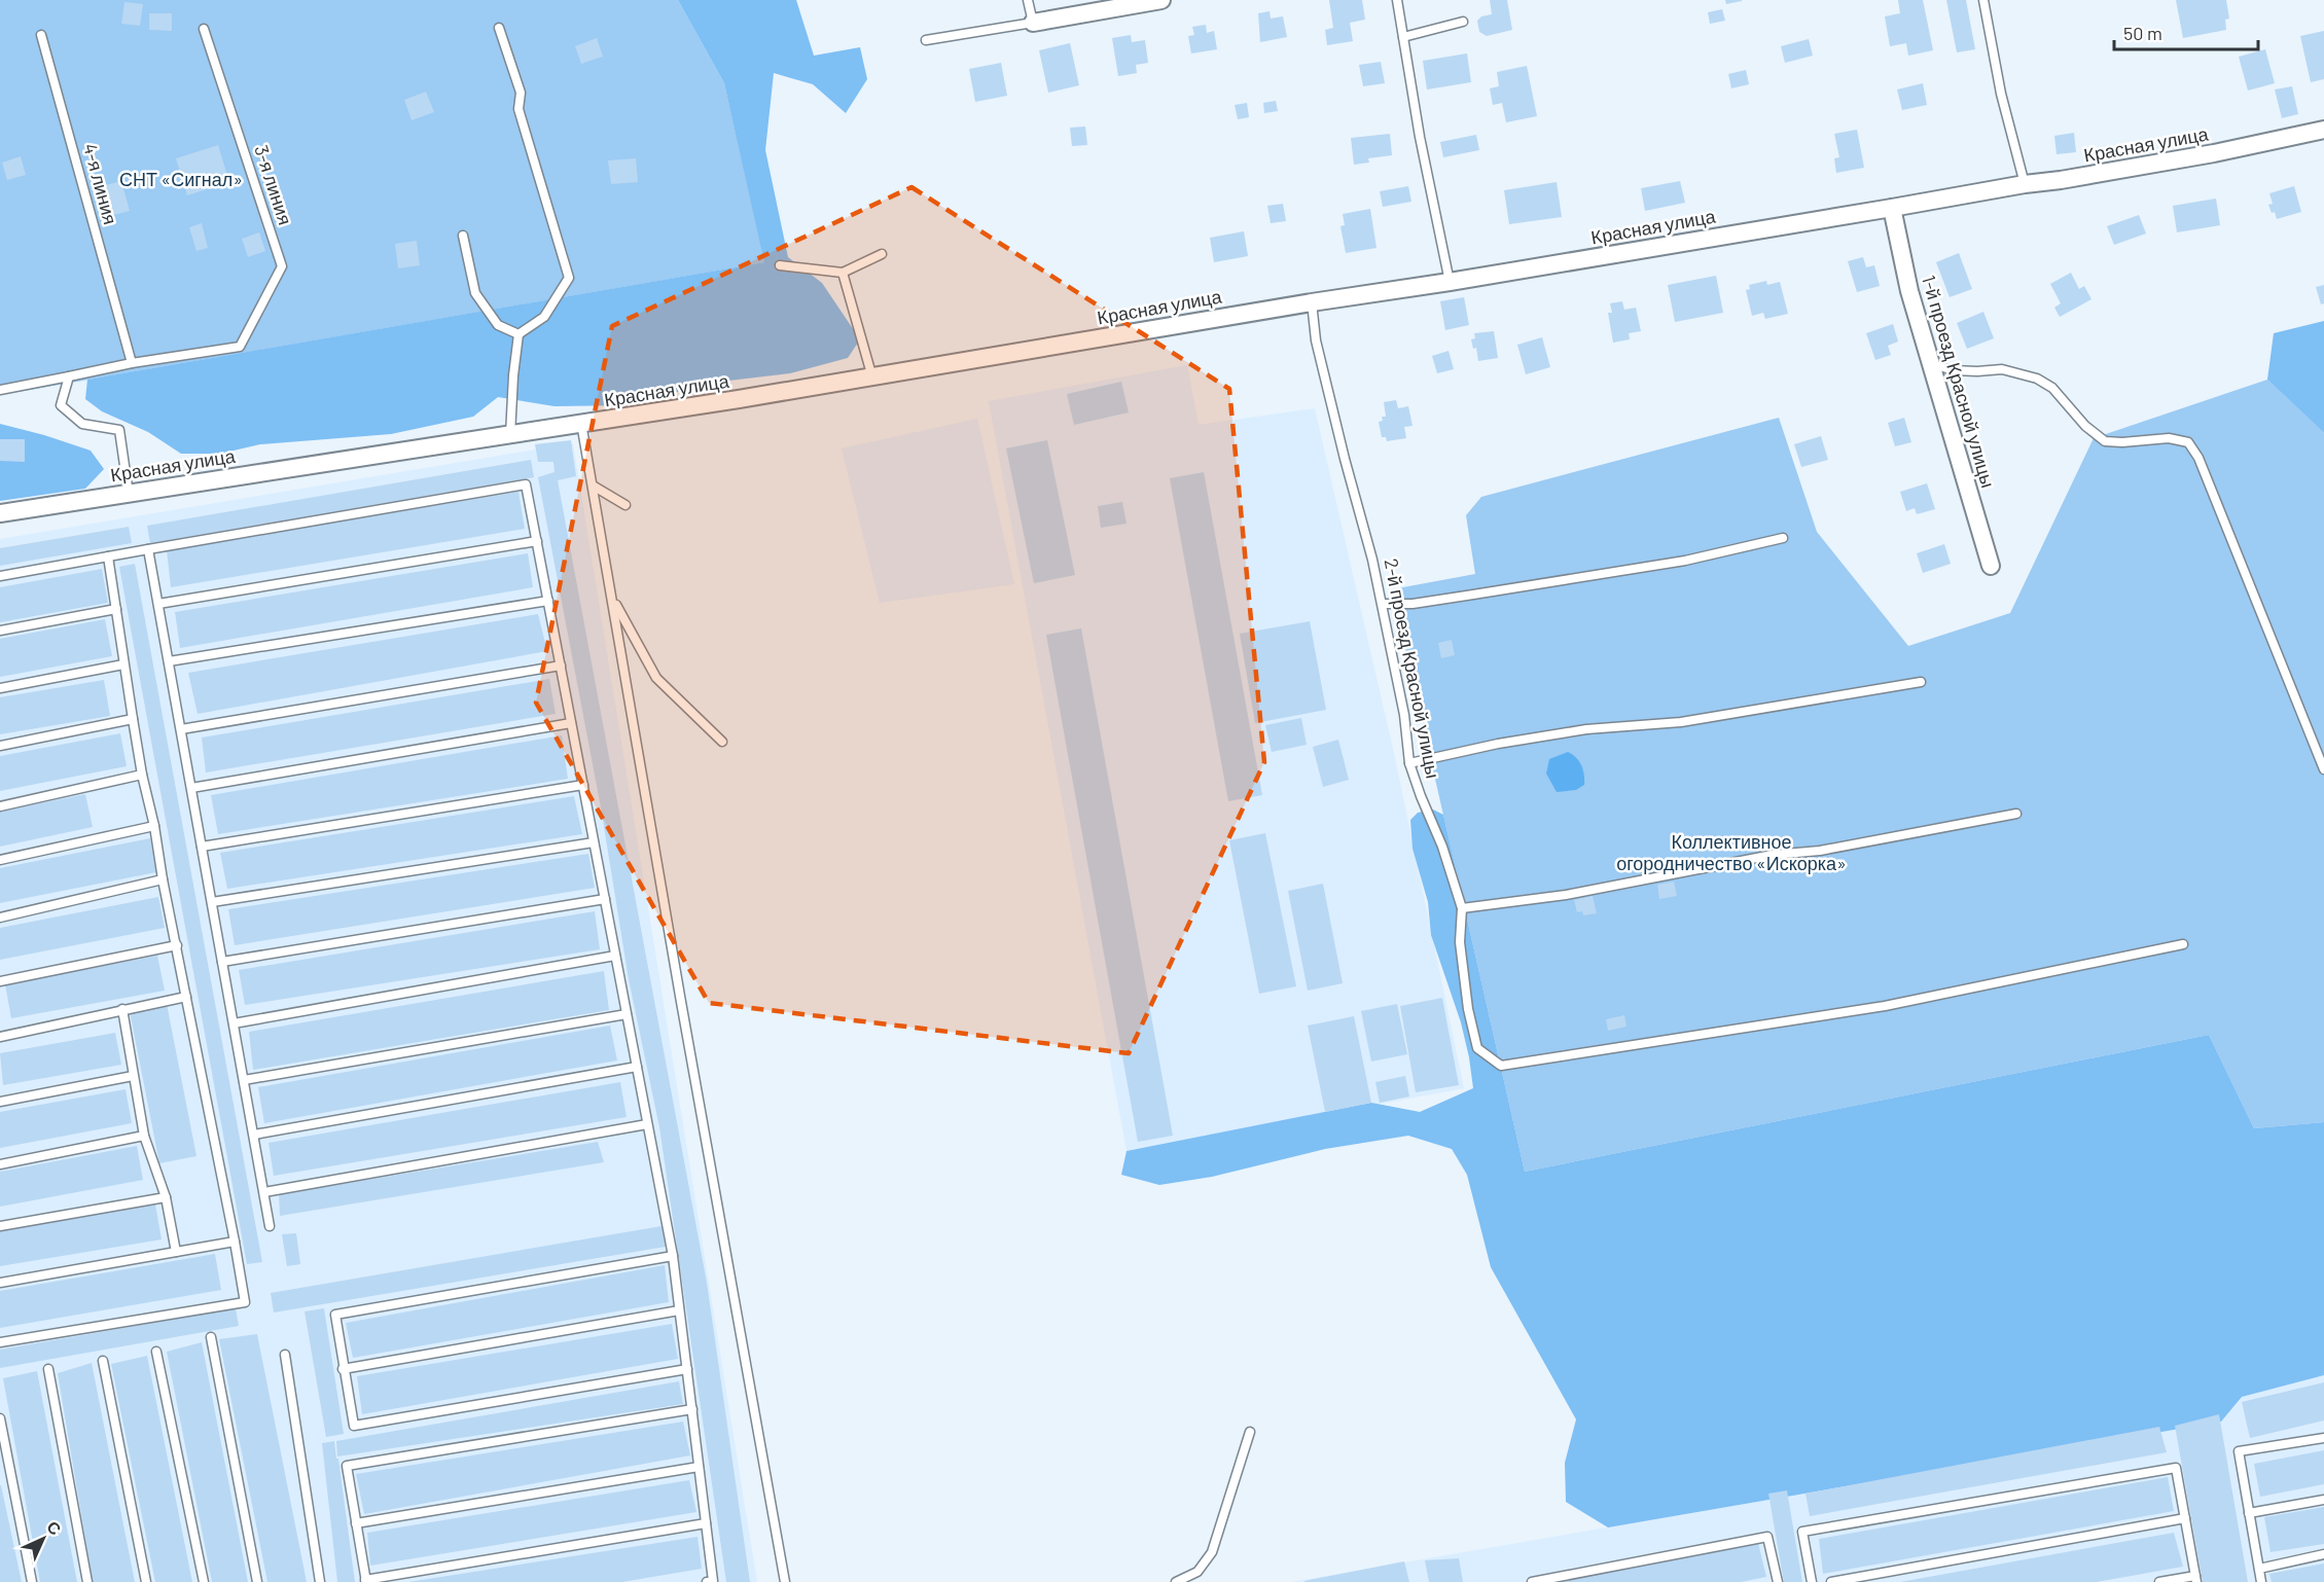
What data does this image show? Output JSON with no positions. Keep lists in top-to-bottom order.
{
  "streets": {
    "street": ["Красная улица", "1-й проезд Красной улицы"],
    "lane": ["4-я линия", "3-я линия", "2-й проезд Красной улицы"]
  },
  "crossings": [
    ["Красная улица", "1-й проезд Красной улицы"],
    ["Красная улица", "2-й проезд Красной улицы"],
    ["4-я линия", "3-я линия"]
  ],
  "parks": ["СНТ «Сигнал»", "Коллективное огородничество «Искорка»"],
  "scale_bar": "50 m",
  "north": "top right"
}
